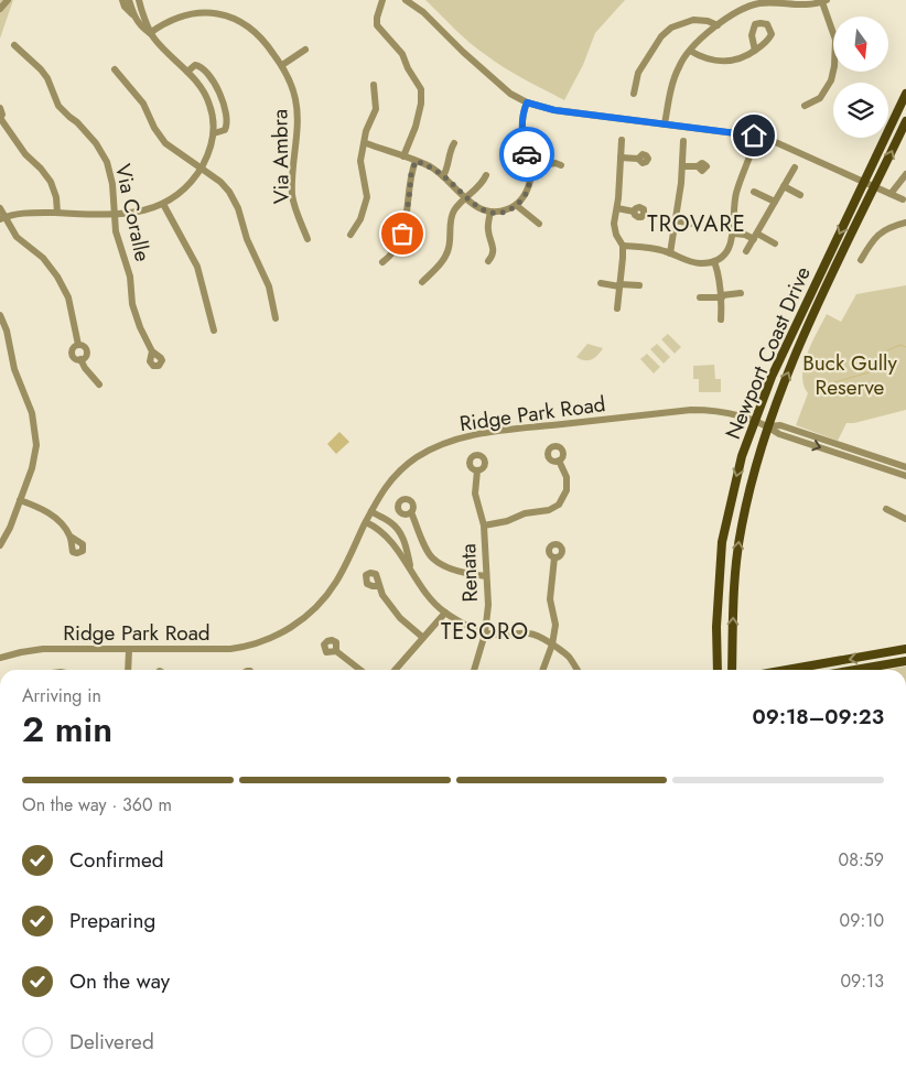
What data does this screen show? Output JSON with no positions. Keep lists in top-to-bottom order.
{
  "streets": {
    "main road": ["Newport Coast Drive"],
    "street": [
      "Via Ambra",
      "Via Coralle",
      "Ridge Park Road",
      "Renata"
    ]
  },
  "crossings": [
    ["Newport Coast Drive", "Ridge Park Road"]
  ],
  "districts": ["TROVARE", "TESORO"],
  "parks": ["Buck Gully Reserve"],
  "north": "bottom",
  "page": {
    "heading": ["2 min", "Arriving in", "09:18–09:23"],
    "bar": "On the way · 360 m",
    "list": [
      ["Confirmed", "08:59"],
      ["Preparing", "09:10"],
      ["On the way", "09:13"],
      "Delivered"
    ]
  }
}
